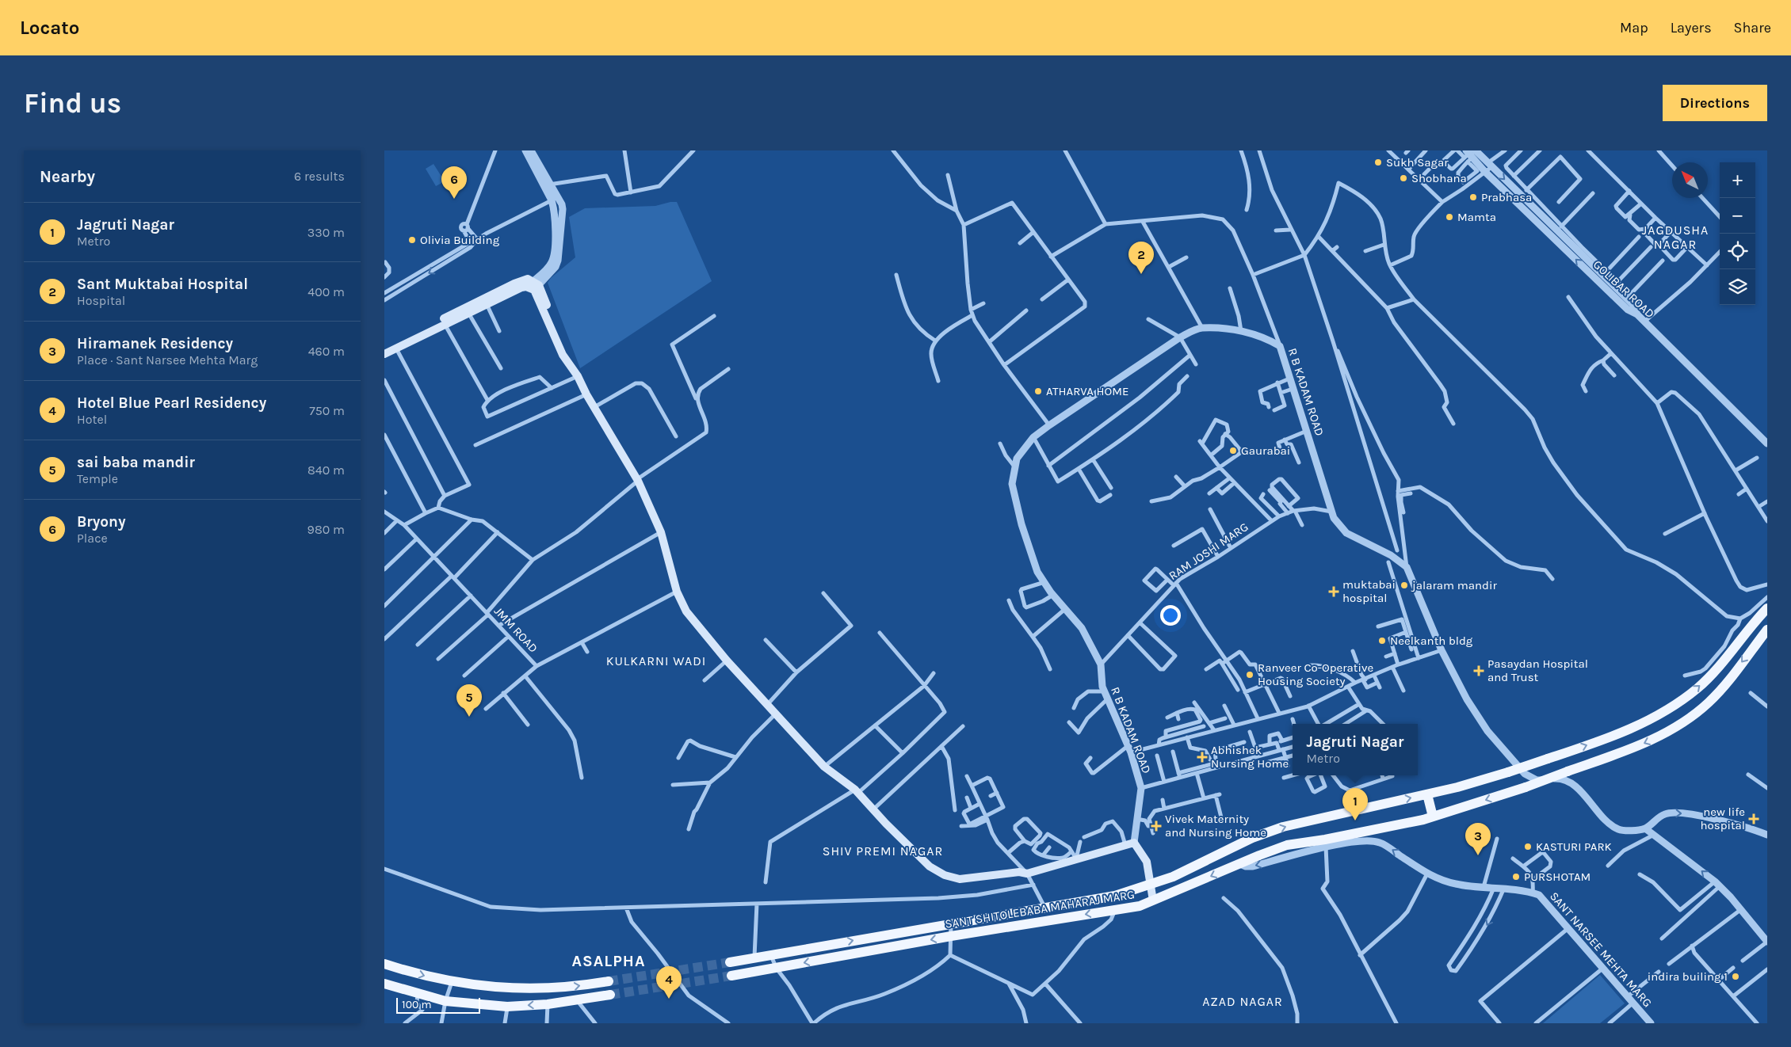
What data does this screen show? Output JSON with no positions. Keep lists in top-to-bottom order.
{
  "streets": {
    "main road": ["SANT SHITOLEBABA MAHARAJ MARG"],
    "street": [
      "GOLIBAR ROAD",
      "R B KADAM ROAD",
      "RAM JOSHI MARG",
      "JMM ROAD",
      "SANT NARSEE MEHTA MARG"
    ]
  },
  "crossings": [
    ["R B KADAM ROAD", "RAM JOSHI MARG"],
    ["SANT SHITOLEBABA MAHARAJ MARG", "SANT NARSEE MEHTA MARG"]
  ],
  "one_way": ["SANT NARSEE MEHTA MARG"],
  "districts": [
    "JAGDUSHA NAGAR",
    "KULKARNI WADI",
    "SHIV PREMI NAGAR",
    "ASALPHA",
    "AZAD NAGAR"
  ],
  "places": {
    "other": [
      "Sukh Sagar",
      "Shobhana",
      "Prabhasa",
      "Mamta",
      "Olivia Building",
      "ATHARVA HOME",
      "Gaurabai",
      "jalaram mandir",
      "Neelkanth bldg",
      "Ranveer Co-Operative Housing Society",
      "KASTURI PARK",
      "PURSHOTAM",
      "indira builing 1"
    ],
    "health": [
      "muktabai hospital",
      "Pasaydan Hospital and Trust",
      "Abhishek Nursing Home",
      "new life hospital",
      "Vivek Maternity and Nursing Home"
    ]
  },
  "scale_bar": "100 m",
  "north": "top left",
  "page": {
    "header": "Locato",
    "nav": ["Map", "Layers", "Share"],
    "buttons": "Directions",
    "title": "Find us",
    "heading": ["Nearby", "6 results"],
    "map_buttons": ["+", "−"],
    "pins": [
      "6",
      "2",
      "5",
      "1",
      "3",
      "4"
    ],
    "list": [
      {
        "mark": "1",
        "name": "Jagruti Nagar",
        "note": "Metro",
        "value": "330 m"
      },
      {
        "mark": "2",
        "name": "Sant Muktabai Hospital",
        "note": "Hospital",
        "value": "400 m"
      },
      {
        "mark": "3",
        "name": "Hiramanek Residency",
        "note": "Place · Sant Narsee Mehta Marg",
        "value": "460 m"
      },
      {
        "mark": "4",
        "name": "Hotel Blue Pearl Residency",
        "note": "Hotel",
        "value": "750 m"
      },
      {
        "mark": "5",
        "name": "sai baba mandir",
        "note": "Temple",
        "value": "840 m"
      },
      {
        "mark": "6",
        "name": "Bryony",
        "note": "Place",
        "value": "980 m"
      }
    ],
    "popup": ["Jagruti Nagar", "Metro"],
    "scale": "100 m"
  }
}
